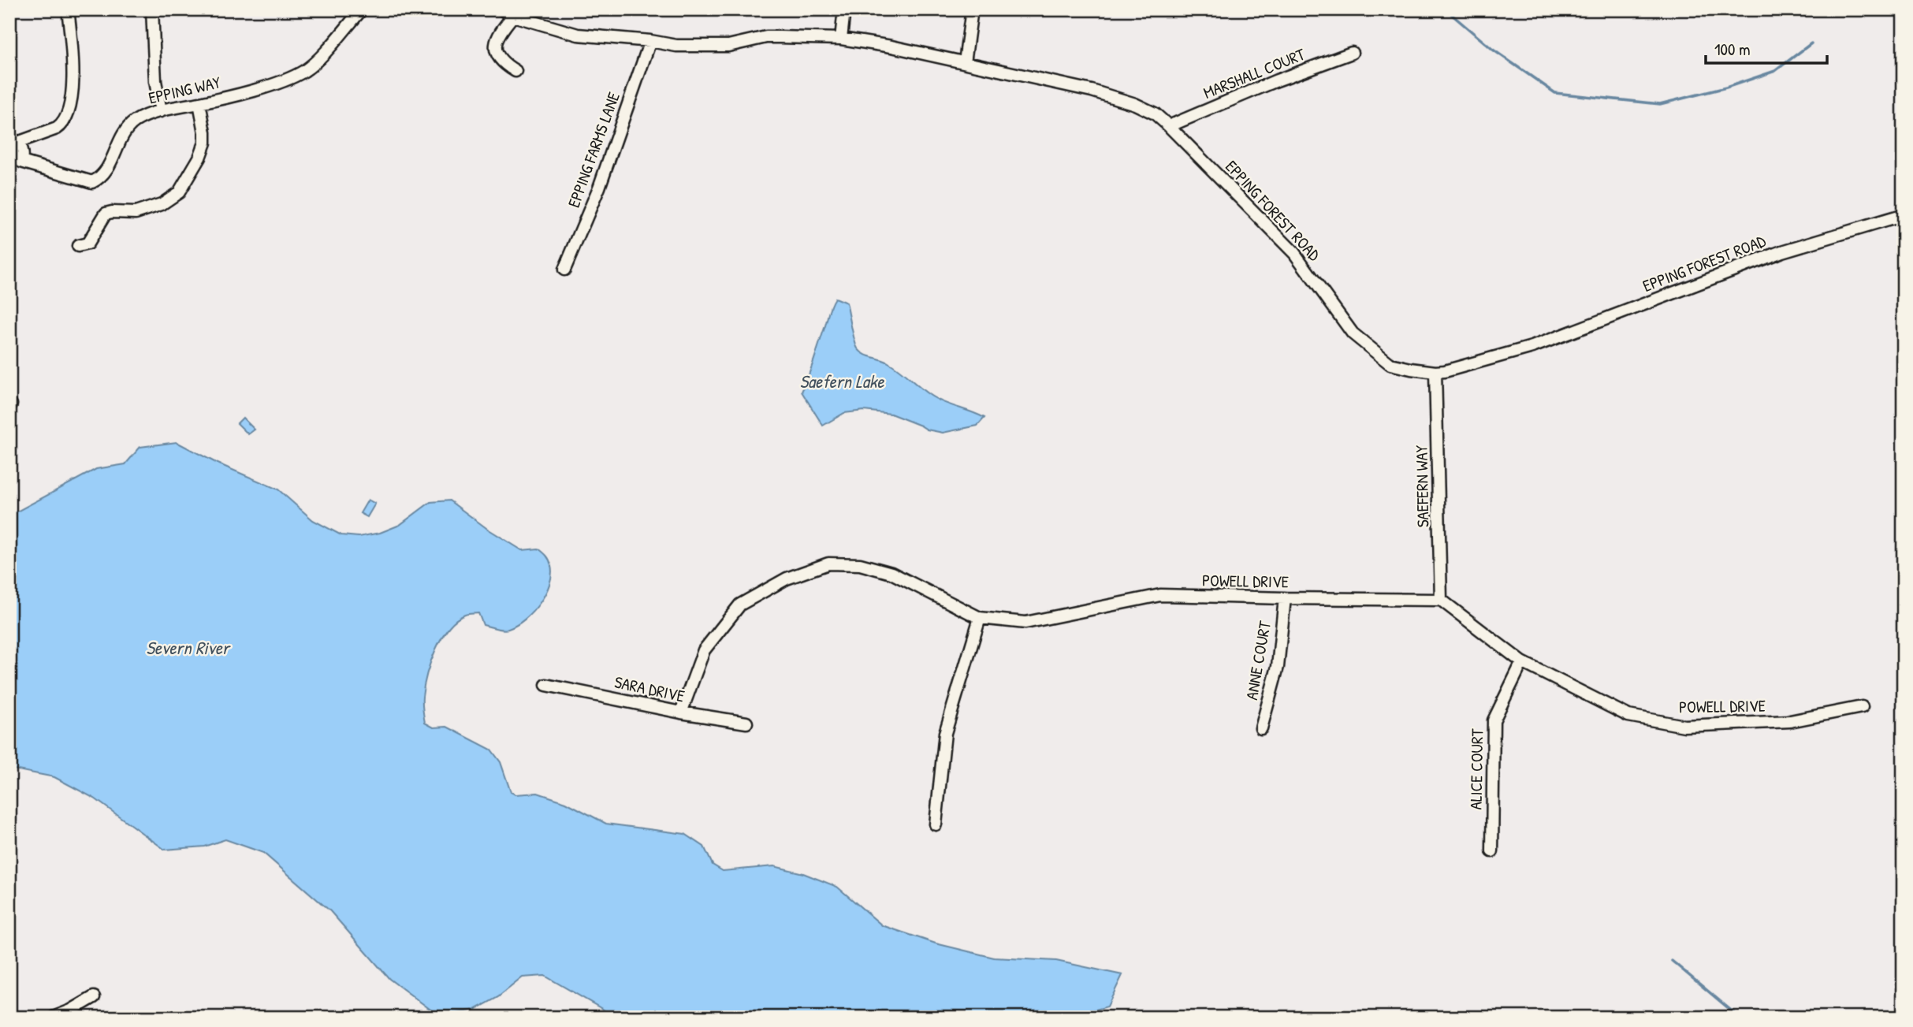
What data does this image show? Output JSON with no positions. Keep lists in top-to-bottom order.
{
  "streets": {
    "street": [
      "MARSHALL COURT",
      "EPPING WAY",
      "EPPING FARMS LANE",
      "EPPING FOREST ROAD",
      "SAEFERN WAY",
      "POWELL DRIVE",
      "ANNE COURT",
      "SARA DRIVE",
      "ALICE COURT"
    ]
  },
  "crossings": [
    ["MARSHALL COURT", "EPPING FOREST ROAD"],
    ["EPPING FARMS LANE", "EPPING FOREST ROAD"],
    ["EPPING FOREST ROAD", "SAEFERN WAY"],
    ["SAEFERN WAY", "POWELL DRIVE"],
    ["POWELL DRIVE", "ANNE COURT"],
    ["POWELL DRIVE", "SARA DRIVE"],
    ["POWELL DRIVE", "ALICE COURT"]
  ],
  "water": ["Saefern Lake", "Severn River"],
  "scale_bar": "100 m"
}
